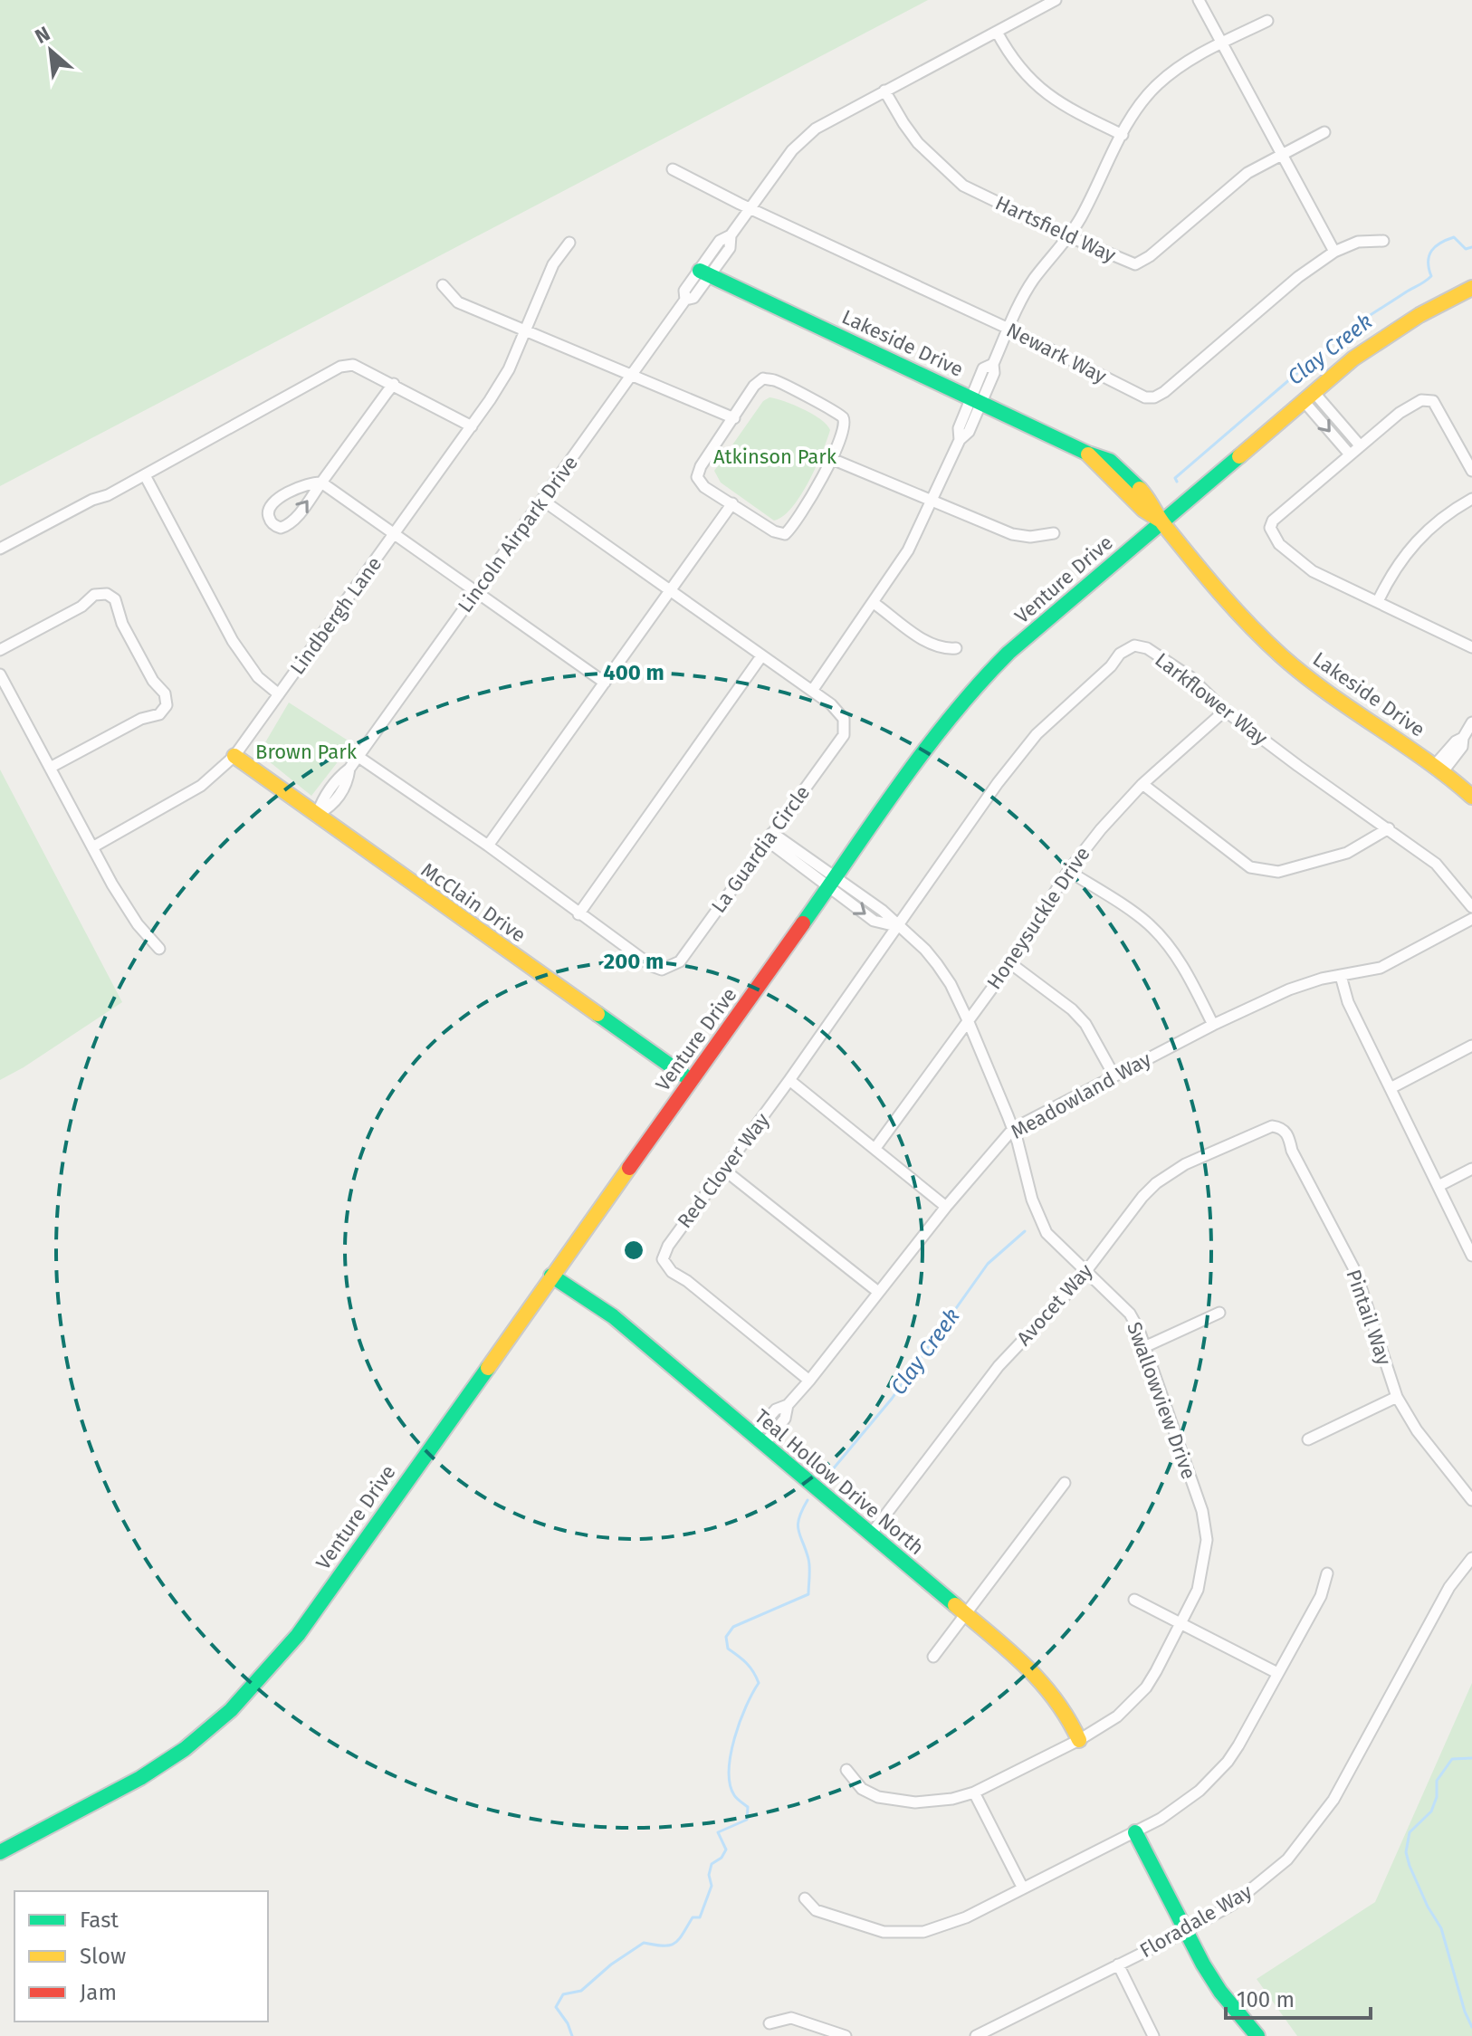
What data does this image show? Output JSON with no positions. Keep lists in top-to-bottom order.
{
  "streets": {
    "street": [
      "Hartsfield Way",
      "Lakeside Drive",
      "Newark Way",
      "Lincoln Airpark Drive",
      "Venture Drive",
      "Lindbergh Lane",
      "Larkflower Way",
      "La Guardia Circle",
      "McClain Drive",
      "Honeysuckle Drive",
      "Meadowland Way",
      "Red Clover Way",
      "Avocet Way",
      "Pintail Way",
      "Swallowview Drive",
      "Teal Hollow Drive North",
      "Floradale Way"
    ]
  },
  "crossings": [
    ["Hartsfield Way", "Lincoln Airpark Drive"],
    ["Lakeside Drive", "Lincoln Airpark Drive"],
    ["Lakeside Drive", "Venture Drive"],
    ["Newark Way", "Lincoln Airpark Drive"],
    ["Lincoln Airpark Drive", "La Guardia Circle"],
    ["Lincoln Airpark Drive", "McClain Drive"],
    ["Venture Drive", "McClain Drive"],
    ["Venture Drive", "Swallowview Drive"],
    ["Venture Drive", "Teal Hollow Drive North"],
    ["Lindbergh Lane", "McClain Drive"],
    ["Larkflower Way", "Honeysuckle Drive"],
    ["Larkflower Way", "Red Clover Way"],
    ["Larkflower Way", "Swallowview Drive"],
    ["La Guardia Circle", "Swallowview Drive"],
    ["Honeysuckle Drive", "Swallowview Drive"],
    ["Meadowland Way", "Red Clover Way"],
    ["Meadowland Way", "Swallowview Drive"],
    ["Meadowland Way", "Teal Hollow Drive North"],
    ["Red Clover Way", "Swallowview Drive"],
    ["Avocet Way", "Pintail Way"],
    ["Avocet Way", "Swallowview Drive"],
    ["Avocet Way", "Teal Hollow Drive North"],
    ["Swallowview Drive", "Teal Hollow Drive North"]
  ],
  "water": ["Clay Creek"],
  "parks": ["Atkinson Park", "Brown Park"],
  "legend": ["Fast", "Slow", "Jam"],
  "scale_bar": "100 m",
  "north": "top left",
  "rings": ["400 m", "200 m"]
}
